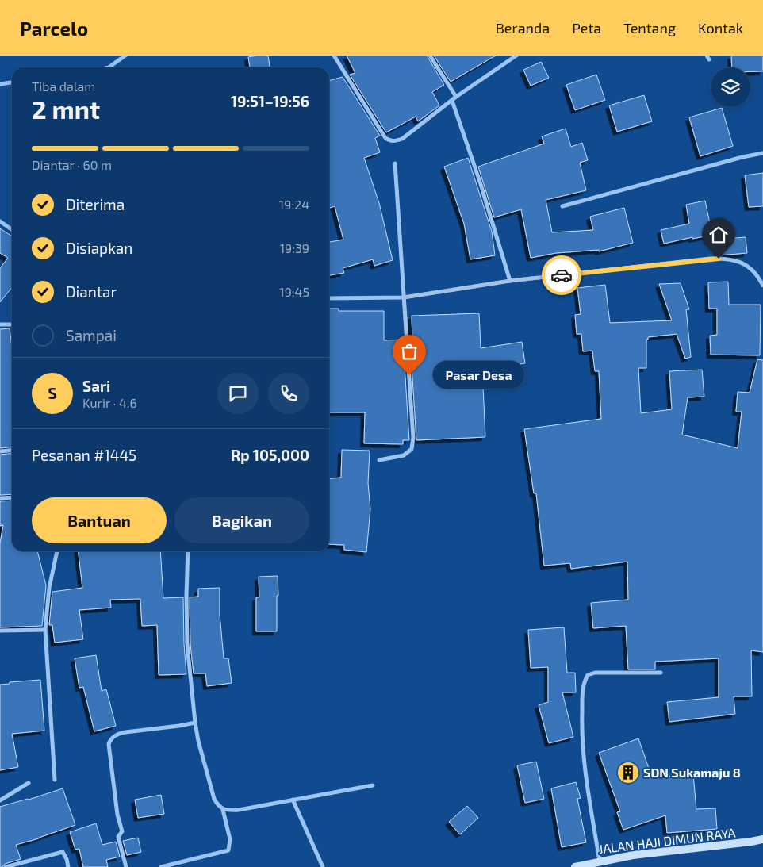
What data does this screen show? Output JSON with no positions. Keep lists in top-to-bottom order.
{
  "streets": {
    "street": ["JALAN HAJI DIMUN RAYA"]
  },
  "places": {
    "other": ["Pasar Desa"],
    "building": ["SDN Sukamaju 8"]
  },
  "page": {
    "header": "Parcelo",
    "nav": [
      "Beranda",
      "Peta",
      "Tentang",
      "Kontak"
    ],
    "heading": ["2 mnt", "Tiba dalam", "19:51–19:56"],
    "panel": [
      "Sari",
      "Kurir · 4.6",
      "Pesanan #1445",
      "Rp 105,000"
    ],
    "bar": "Diantar · 60 m",
    "list": [
      ["Diterima", "19:24"],
      ["Disiapkan", "19:39"],
      ["Diantar", "19:45"],
      "Sampai"
    ],
    "bubble": "Pasar Desa",
    "round": "S",
    "buttons": ["Bantuan", "Bagikan"]
  }
}
